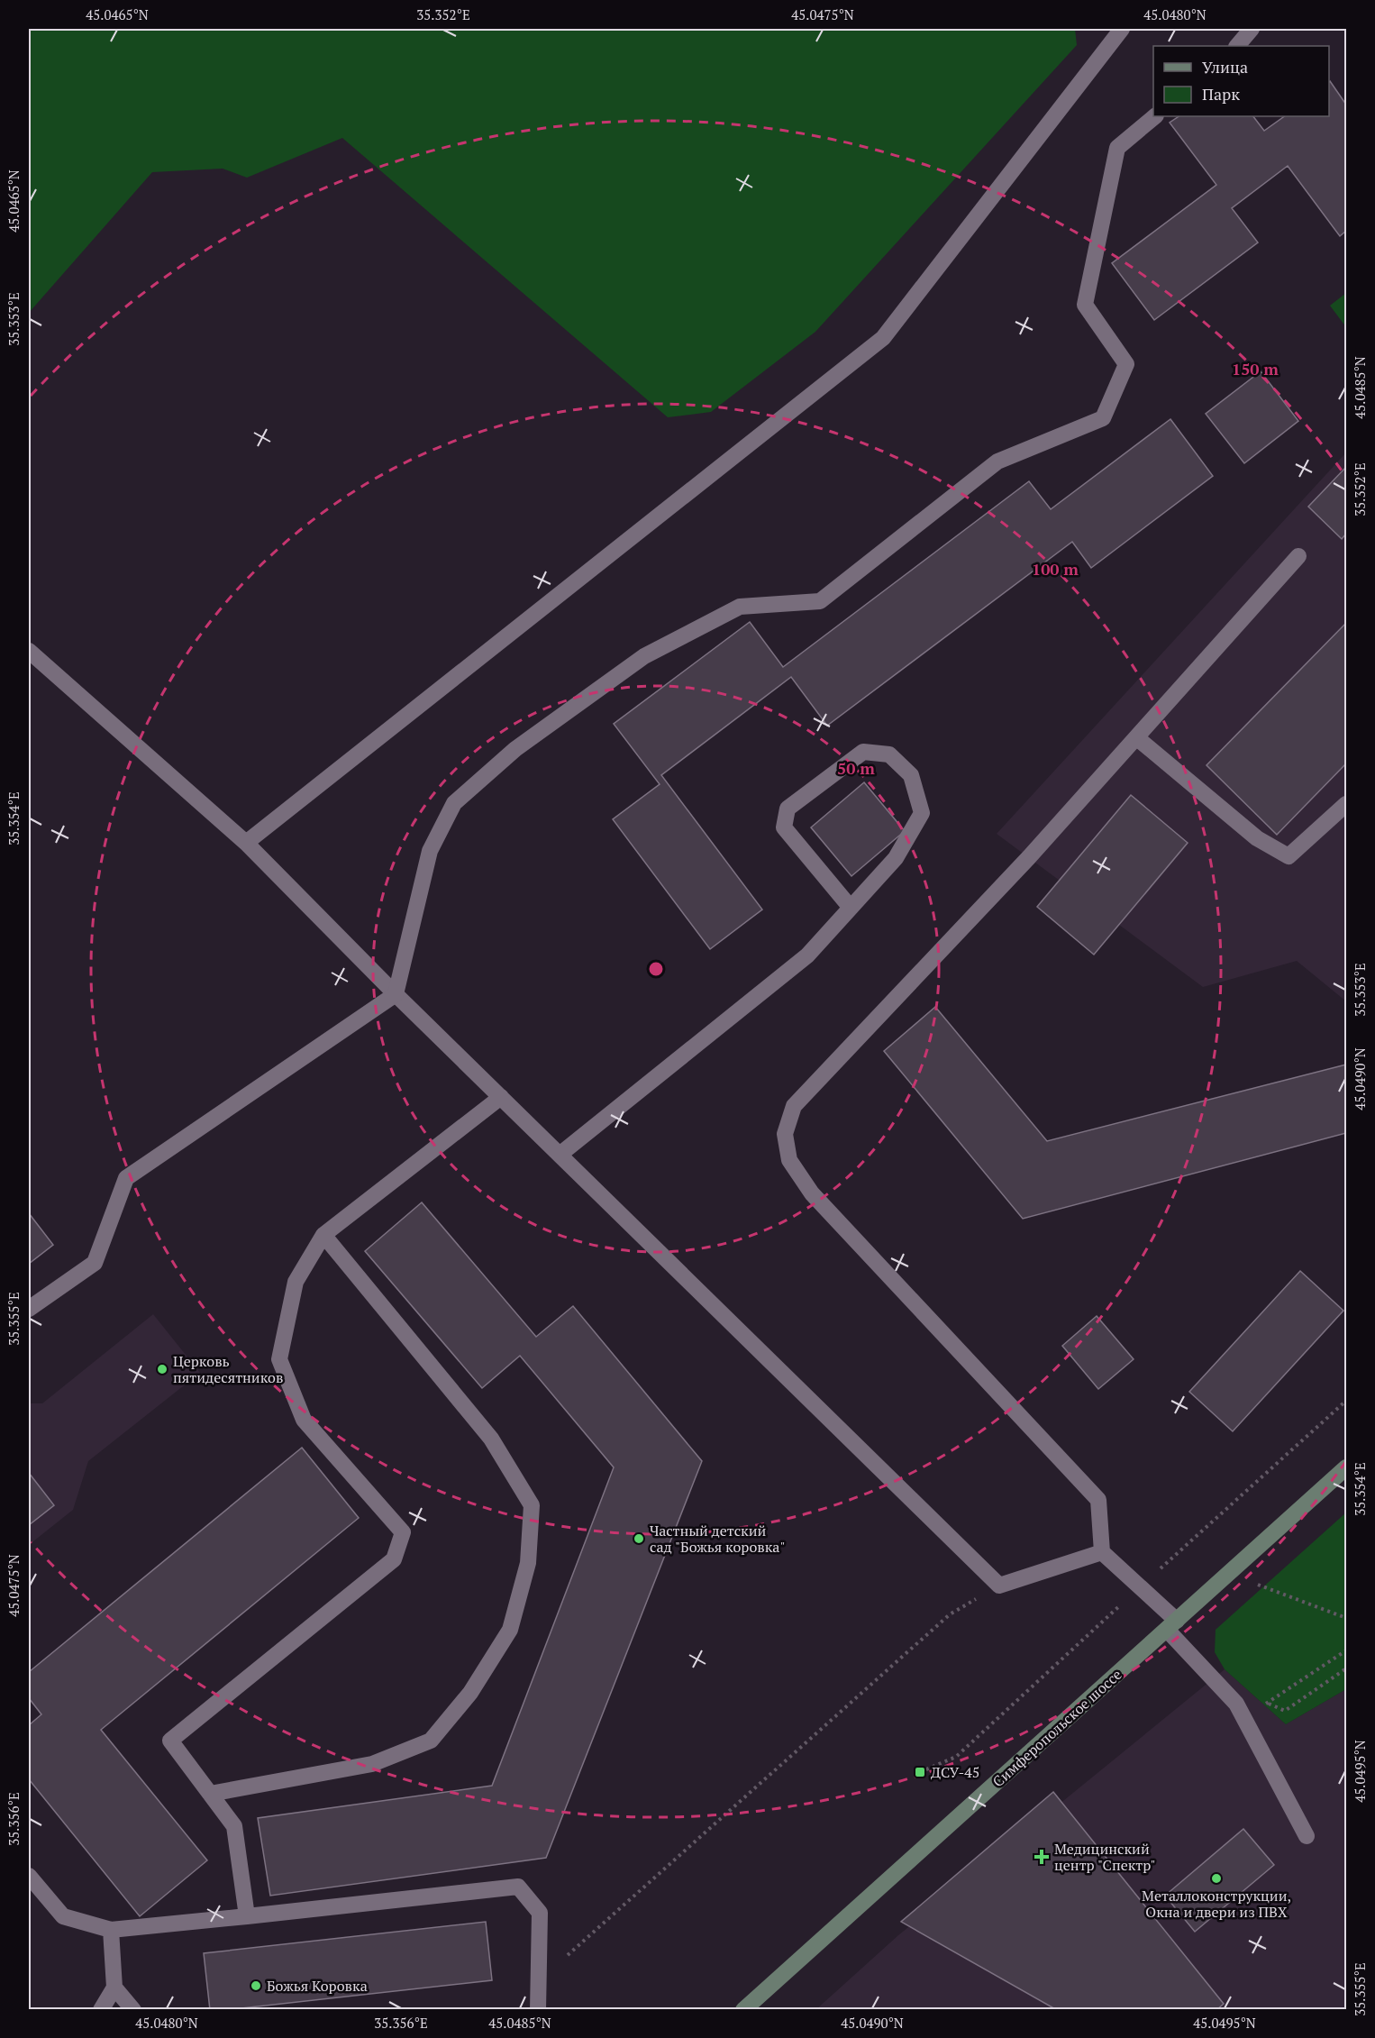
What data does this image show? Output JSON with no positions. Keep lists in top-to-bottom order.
{
  "streets": {
    "main road": ["Симферопольское шоссе"]
  },
  "places": {
    "other": [
      "Церковь пятидесятников",
      "Частный детский сад \"Божья коровка\"",
      "Металлоконструкции, Окна и двери из ПВХ",
      "Божья Коровка"
    ],
    "transit": ["ДСУ-45"],
    "health": ["Медицинский центр \"Спектр\""]
  },
  "legend": ["Улица", "Парк"],
  "coordinates": [
    "45.0465°N",
    "35.352°E",
    "45.0475°N",
    "45.0480°N",
    "35.353°E",
    "45.0485°N",
    "35.354°E",
    "45.0490°N",
    "35.355°E",
    "45.0495°N",
    "35.356°E"
  ],
  "rings": ["150 m", "100 m", "50 m"]
}
